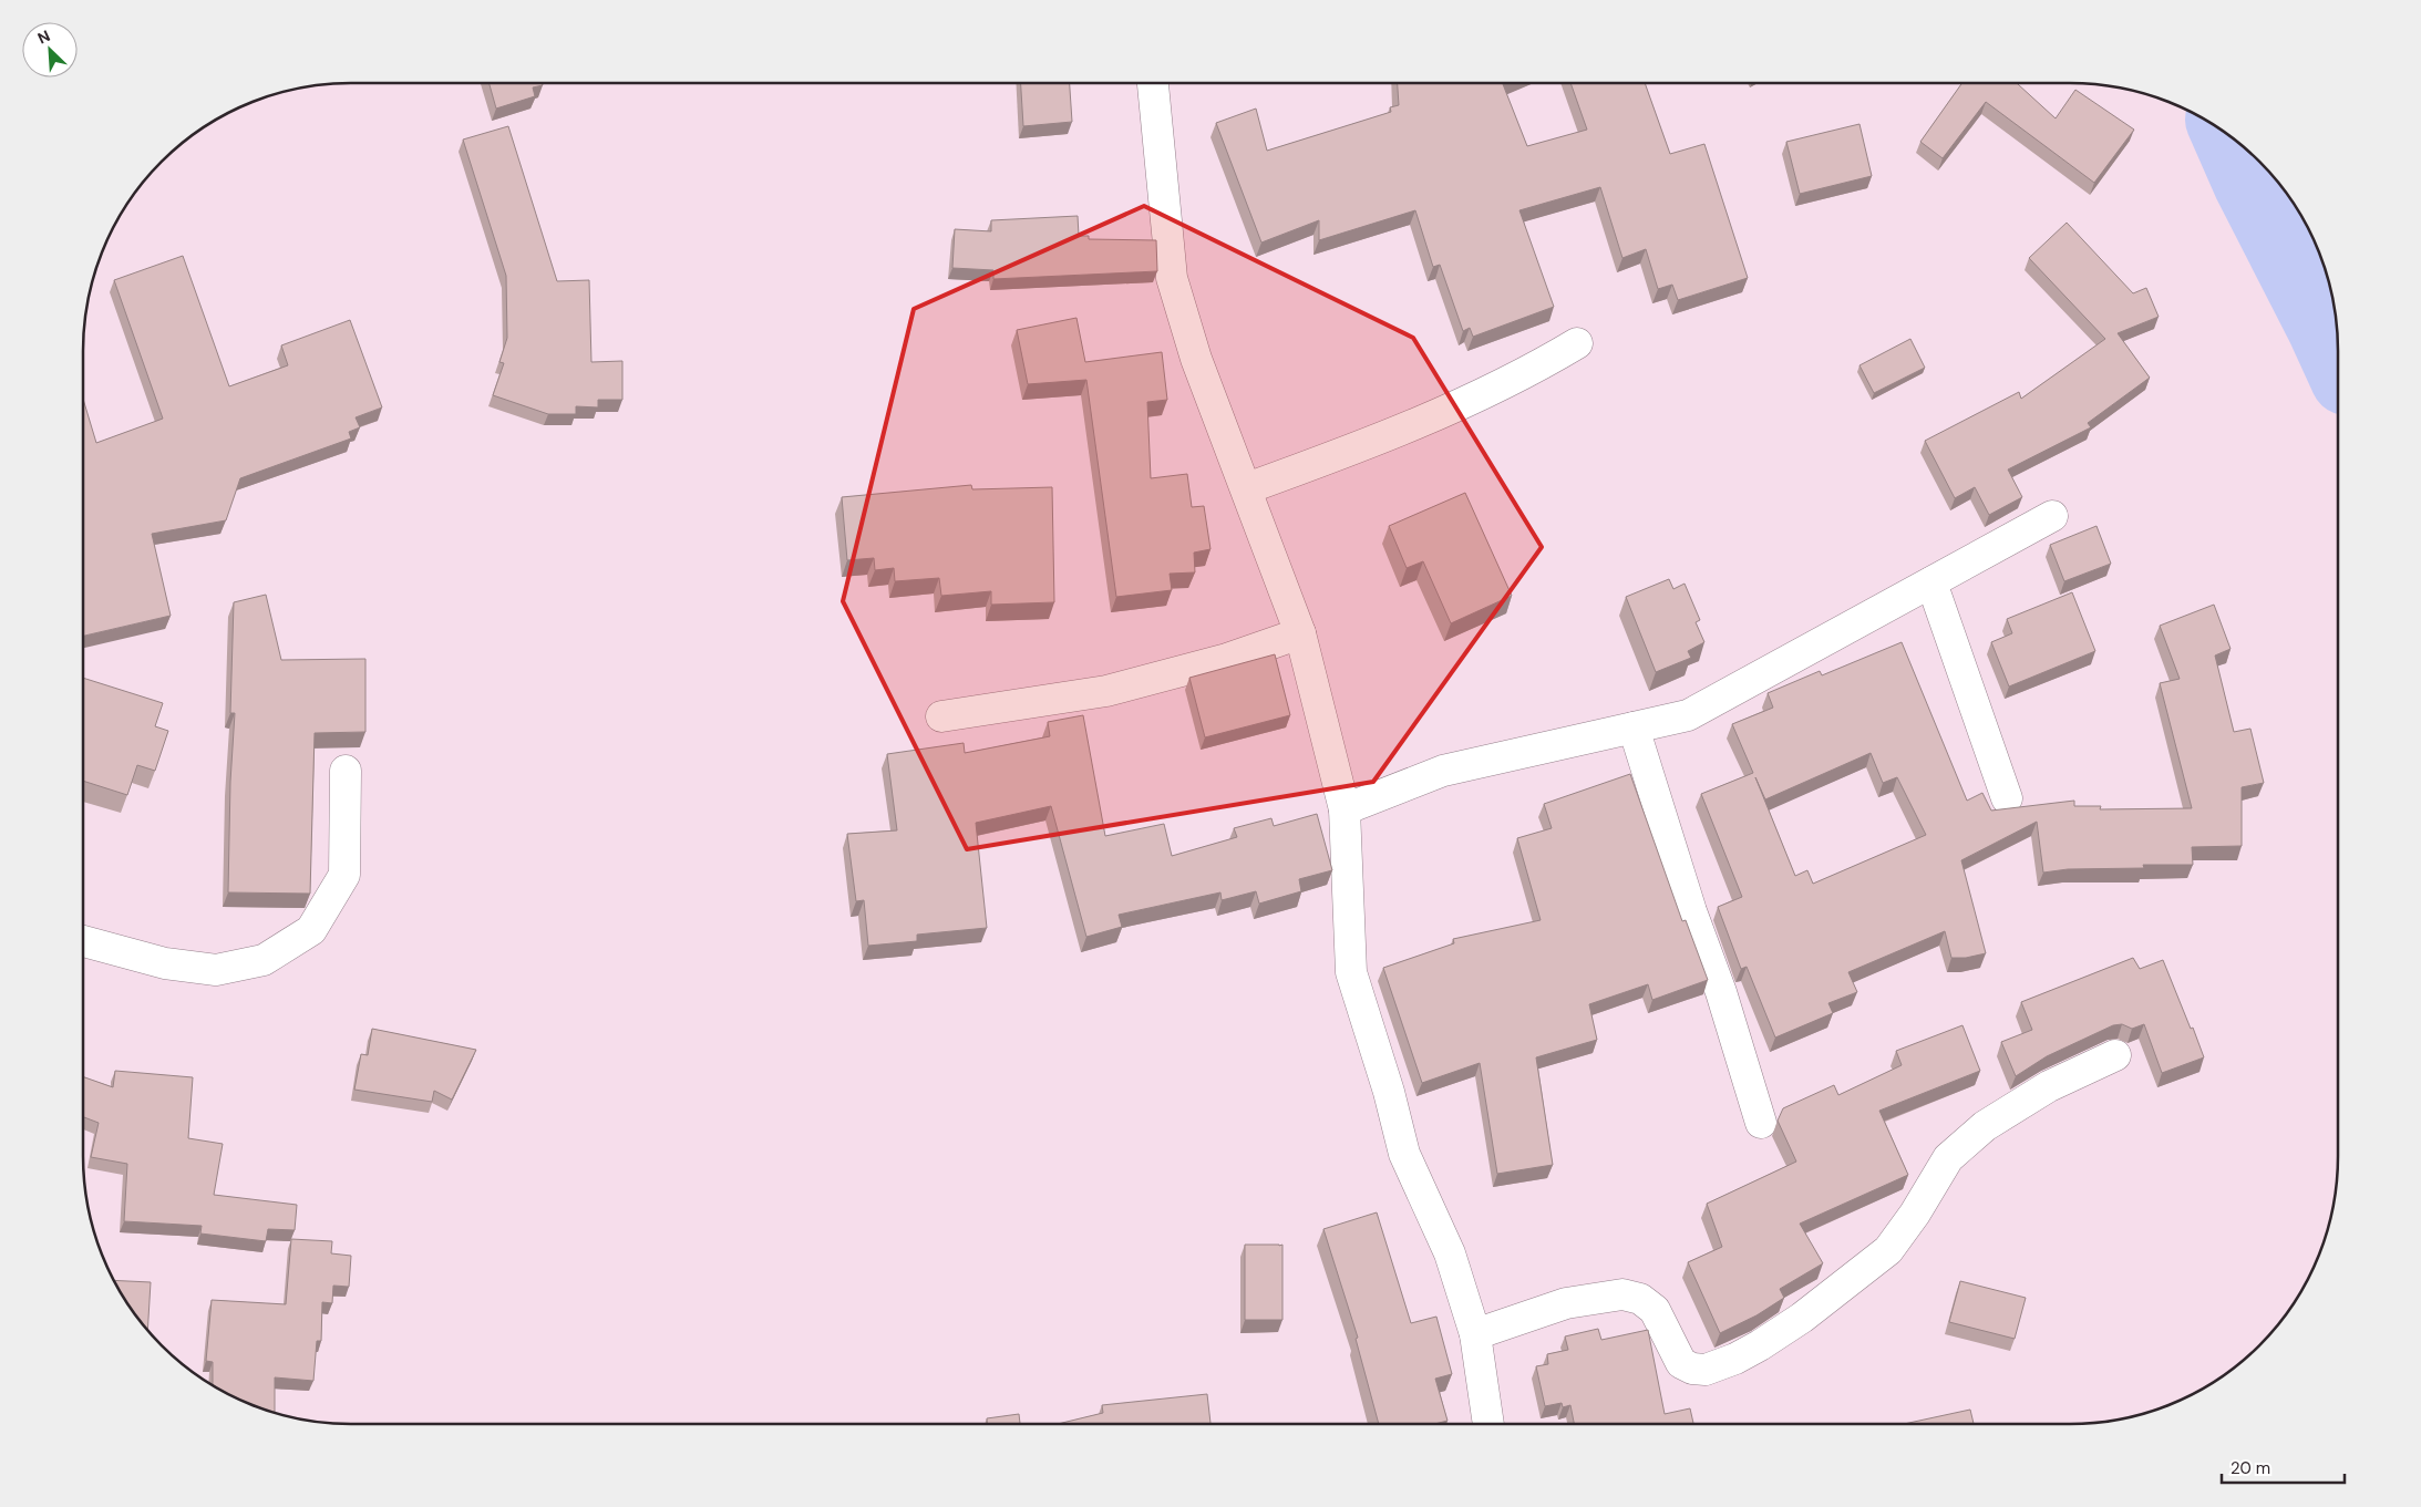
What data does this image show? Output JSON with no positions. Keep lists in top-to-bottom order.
{
  "scale_bar": "20 m",
  "north": "top left"
}
